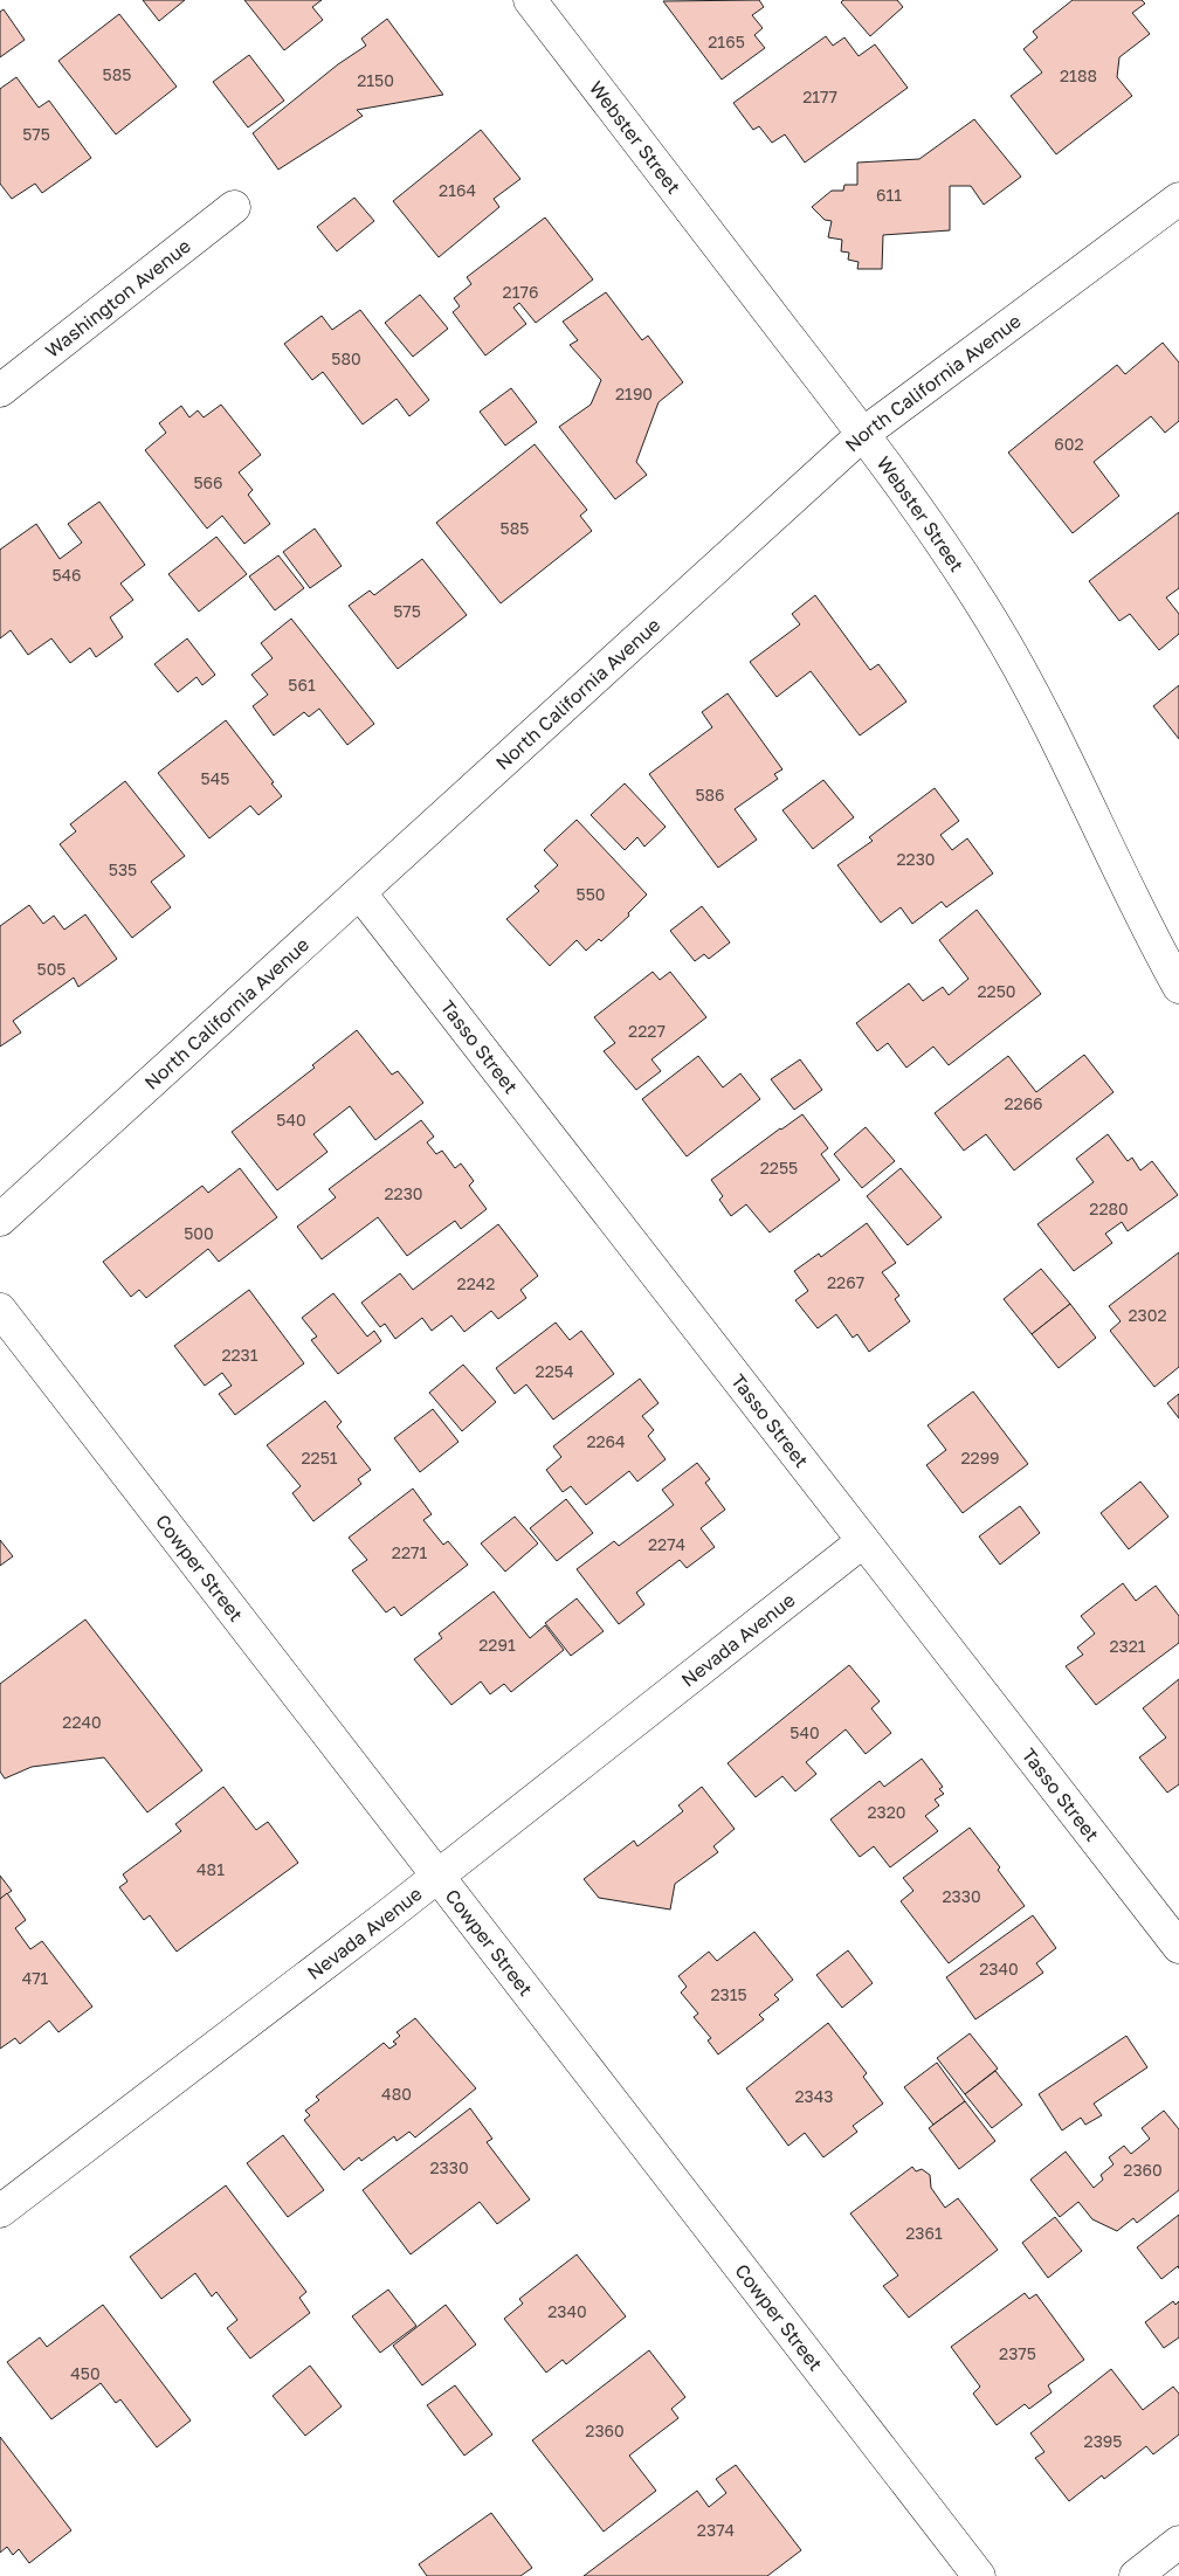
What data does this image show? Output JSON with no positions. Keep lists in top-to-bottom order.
{
  "streets": {
    "street": [
      "Webster Street",
      "Washington Avenue",
      "North California Avenue",
      "Tasso Street",
      "Cowper Street",
      "Nevada Avenue"
    ]
  },
  "crossings": [
    ["Webster Street", "North California Avenue"],
    ["North California Avenue", "Tasso Street"],
    ["Tasso Street", "Nevada Avenue"],
    ["Cowper Street", "Nevada Avenue"]
  ],
  "house_numbers": [
    "2165",
    "585",
    "2188",
    "2150",
    "2177",
    "575",
    "2164",
    "611",
    "2176",
    "580",
    "2190",
    "602",
    "566",
    "585",
    "546",
    "575",
    "561",
    "545",
    "586",
    "2230",
    "535",
    "550",
    "505",
    "2250",
    "2227",
    "2266",
    "540",
    "2255",
    "2230",
    "2280",
    "500",
    "2267",
    "2242",
    "2302",
    "2231",
    "2254",
    "2264",
    "2251",
    "2299",
    "2274",
    "2271",
    "2291",
    "2321",
    "2240",
    "540",
    "2320",
    "481",
    "2330",
    "2340",
    "471",
    "2315",
    "480",
    "2343",
    "2330",
    "2360",
    "2361",
    "2340",
    "2375",
    "450",
    "2360",
    "2395",
    "2374"
  ]
}
